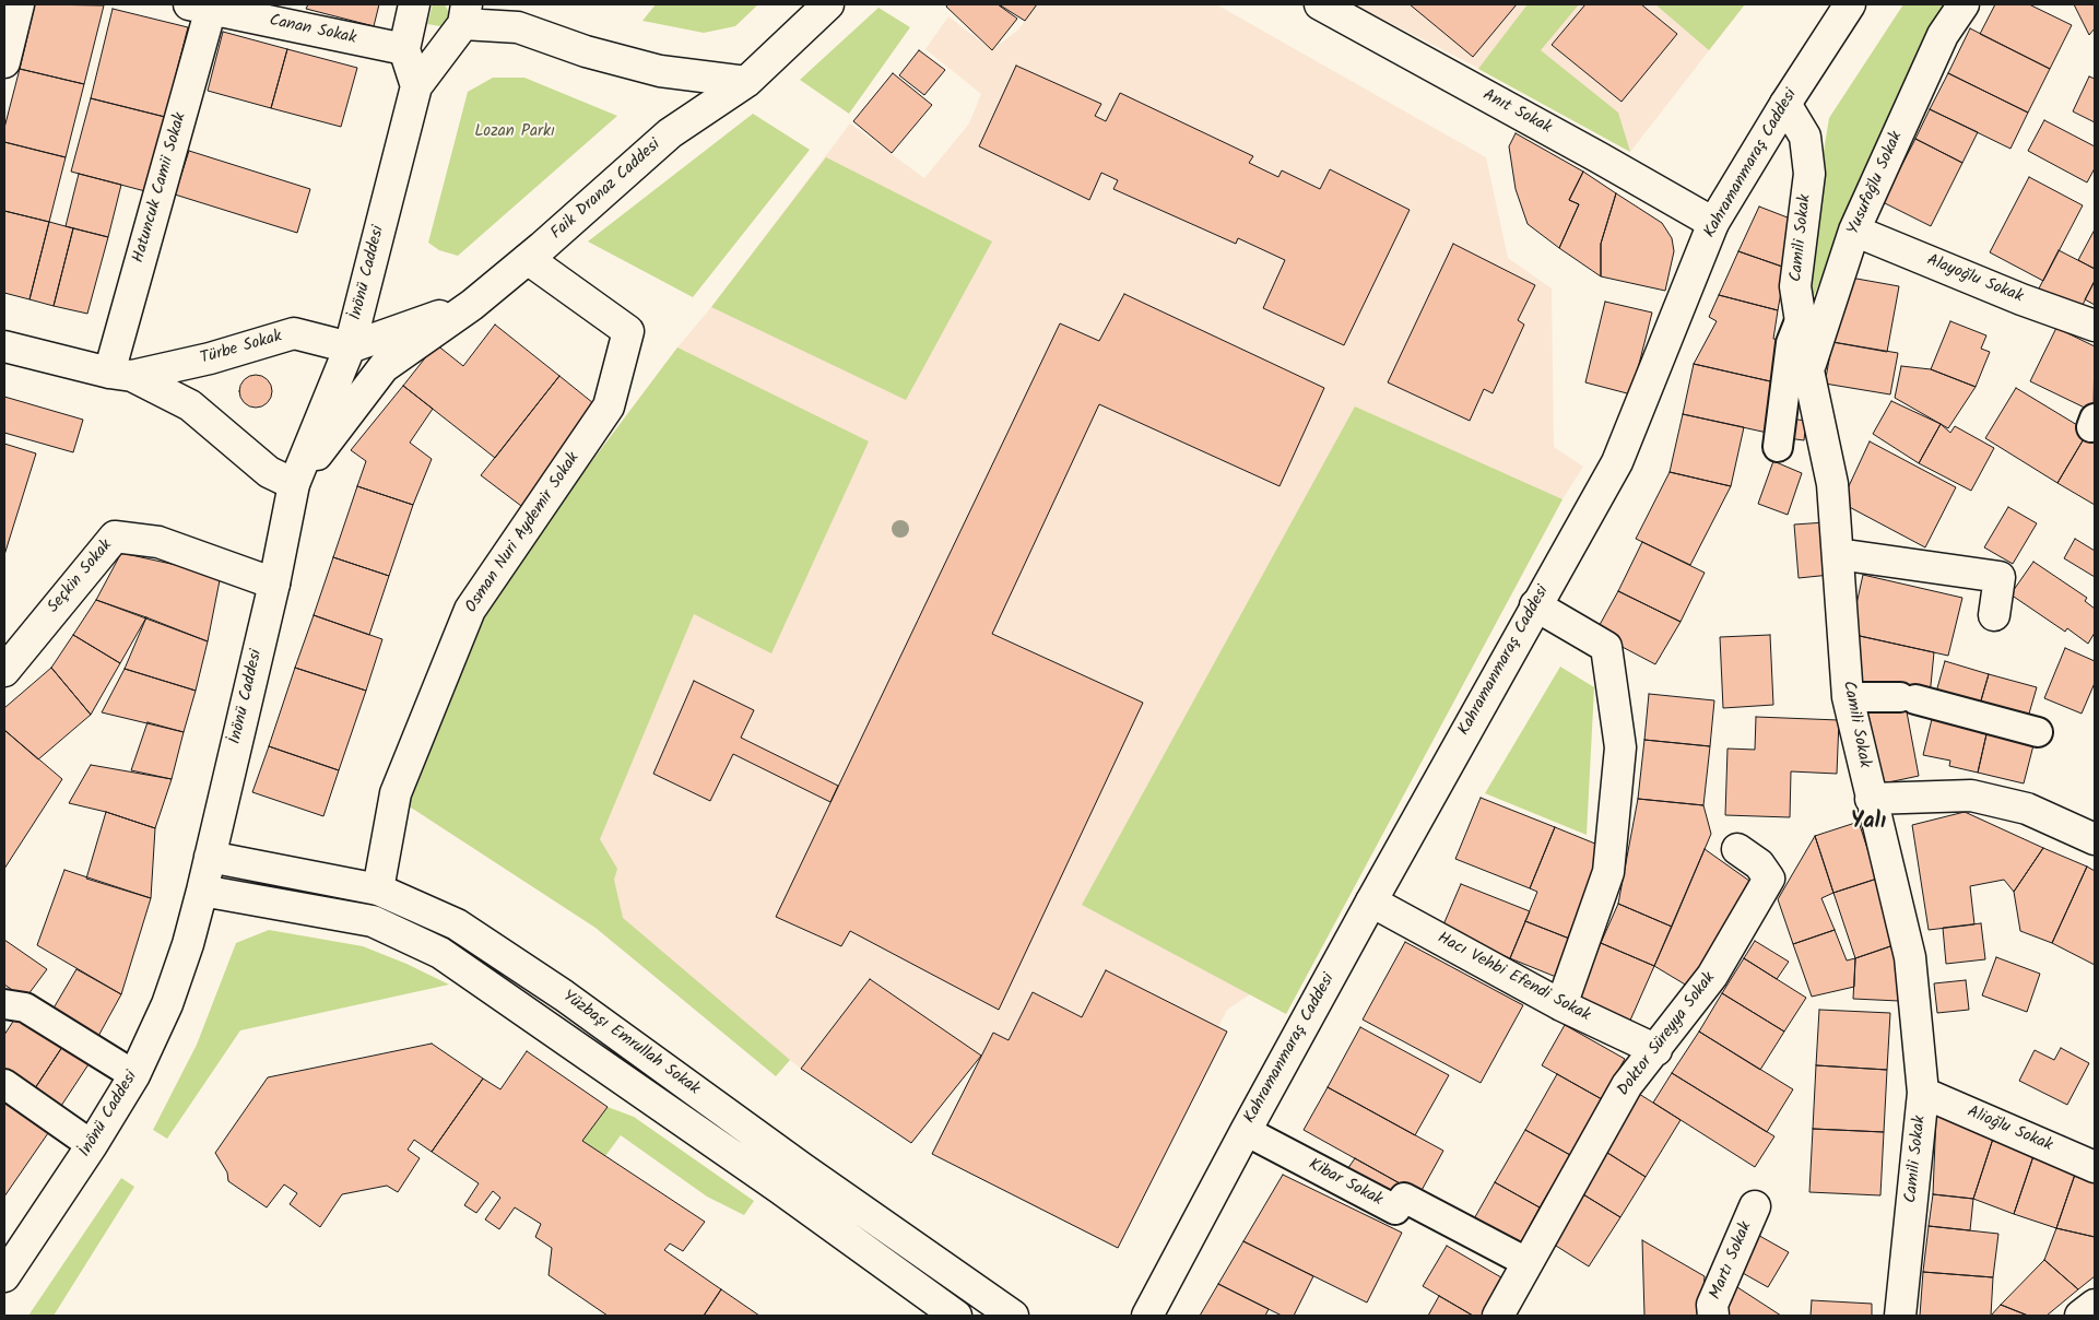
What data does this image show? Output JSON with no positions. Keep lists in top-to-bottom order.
{
  "streets": {
    "street": [
      "Canan Sokak",
      "Anıt Sokak",
      "Kahramanmaraş Caddesi",
      "Yusufoğlu Sokak",
      "Hatuncuk Camii Sokak",
      "Faik Dranaz Caddesi",
      "Camili Sokak",
      "İnönü Caddesi",
      "Alayoğlu Sokak",
      "Türbe Sokak",
      "Osman Nuri Aydemir Sokak",
      "Seçkin Sokak",
      "Hacı Vehbi Efendi Sokak",
      "Doktor Süreyya Sokak",
      "Yüzbaşı Emrullah Sokak",
      "Alioğlu Sokak",
      "Kibar Sokak",
      "Martı Sokak"
    ]
  },
  "crossings": [
    ["Canan Sokak", "Hatuncuk Camii Sokak"],
    ["Anıt Sokak", "Kahramanmaraş Caddesi"],
    ["Kahramanmaraş Caddesi", "Camili Sokak"],
    ["Kahramanmaraş Caddesi", "Hacı Vehbi Efendi Sokak"],
    ["Kahramanmaraş Caddesi", "Kibar Sokak"],
    ["Yusufoğlu Sokak", "Camili Sokak"],
    ["Yusufoğlu Sokak", "Alayoğlu Sokak"],
    ["Hatuncuk Camii Sokak", "Türbe Sokak"],
    ["Faik Dranaz Caddesi", "İnönü Caddesi"],
    ["Faik Dranaz Caddesi", "Türbe Sokak"],
    ["Faik Dranaz Caddesi", "Osman Nuri Aydemir Sokak"],
    ["Camili Sokak", "Alioğlu Sokak"],
    ["İnönü Caddesi", "Türbe Sokak"],
    ["İnönü Caddesi", "Seçkin Sokak"],
    ["İnönü Caddesi", "Yüzbaşı Emrullah Sokak"],
    ["Osman Nuri Aydemir Sokak", "Yüzbaşı Emrullah Sokak"],
    ["Hacı Vehbi Efendi Sokak", "Doktor Süreyya Sokak"],
    ["Doktor Süreyya Sokak", "Kibar Sokak"]
  ],
  "districts": ["Yalı"],
  "parks": ["Lozan Parkı"]
}
